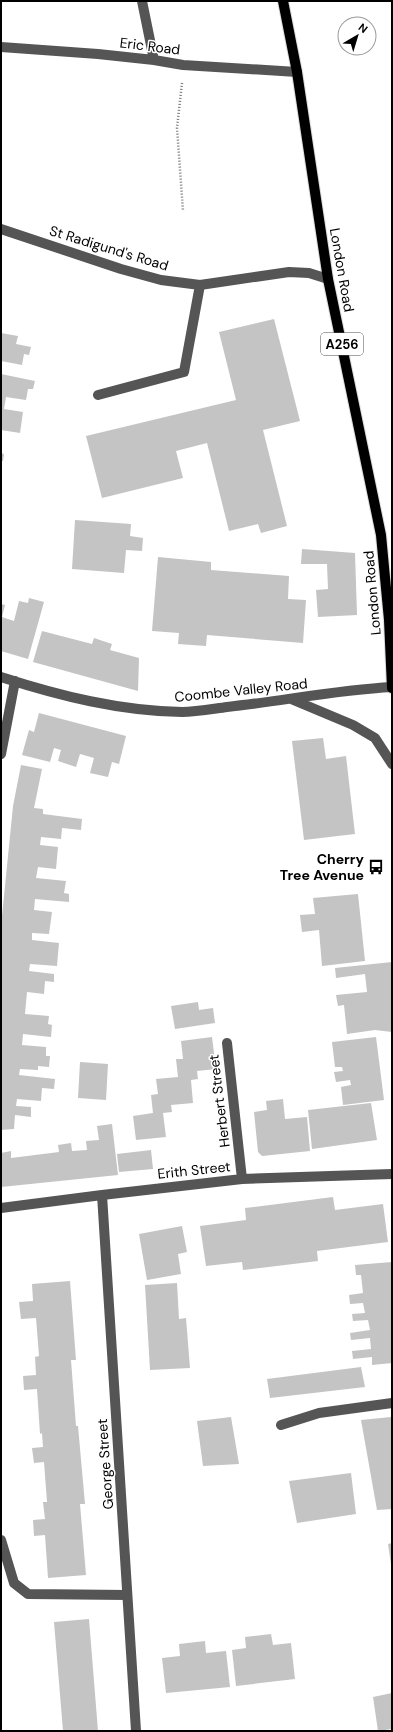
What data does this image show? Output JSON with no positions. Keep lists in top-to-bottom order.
{
  "streets": {
    "main road": ["London Road", "A256"],
    "street": [
      "Eric Road",
      "St Radigund's Road",
      "Coombe Valley Road",
      "Herbert Street",
      "Erith Street",
      "George Street"
    ]
  },
  "crossings": [
    ["Eric Road", "London Road"],
    ["St Radigund's Road", "London Road"],
    ["London Road", "Coombe Valley Road"],
    ["Herbert Street", "Erith Street"],
    ["Erith Street", "George Street"]
  ],
  "places": {
    "bus stop": ["Cherry Tree Avenue"]
  },
  "north": "top right"
}
